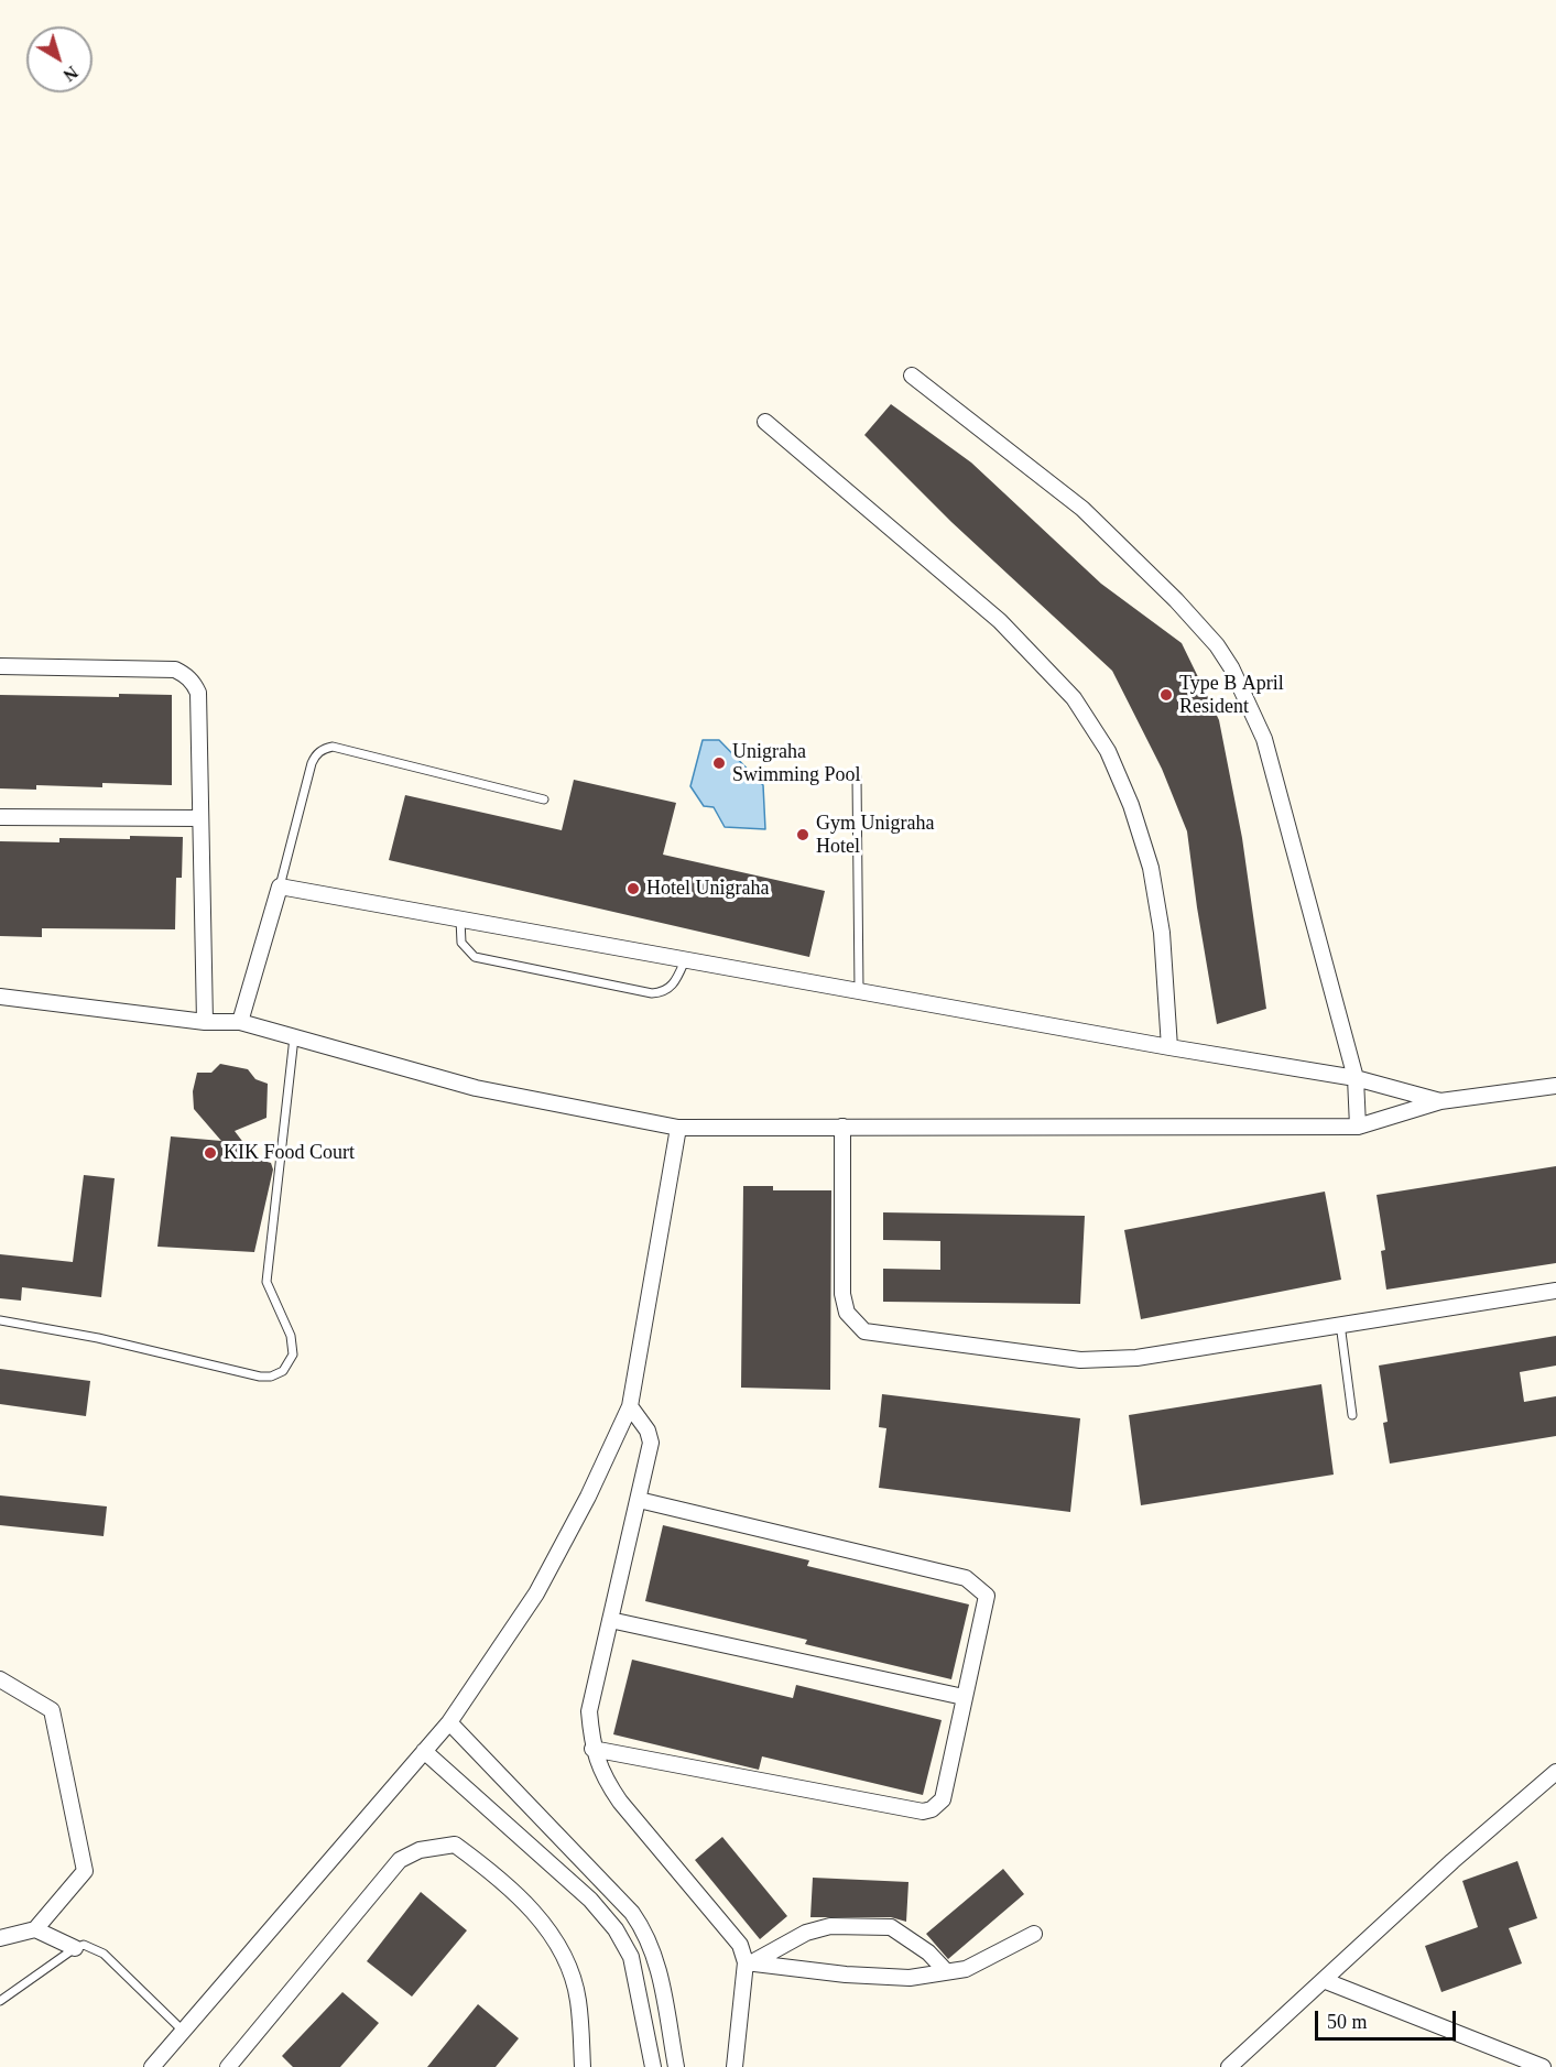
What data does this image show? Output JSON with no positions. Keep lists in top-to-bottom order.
{
  "places": [
    "Type B April Resident",
    "Unigraha Swimming Pool",
    "Gym Unigraha Hotel",
    "Hotel Unigraha",
    "KIK Food Court"
  ],
  "scale_bar": "50 m",
  "north": "bottom right"
}
